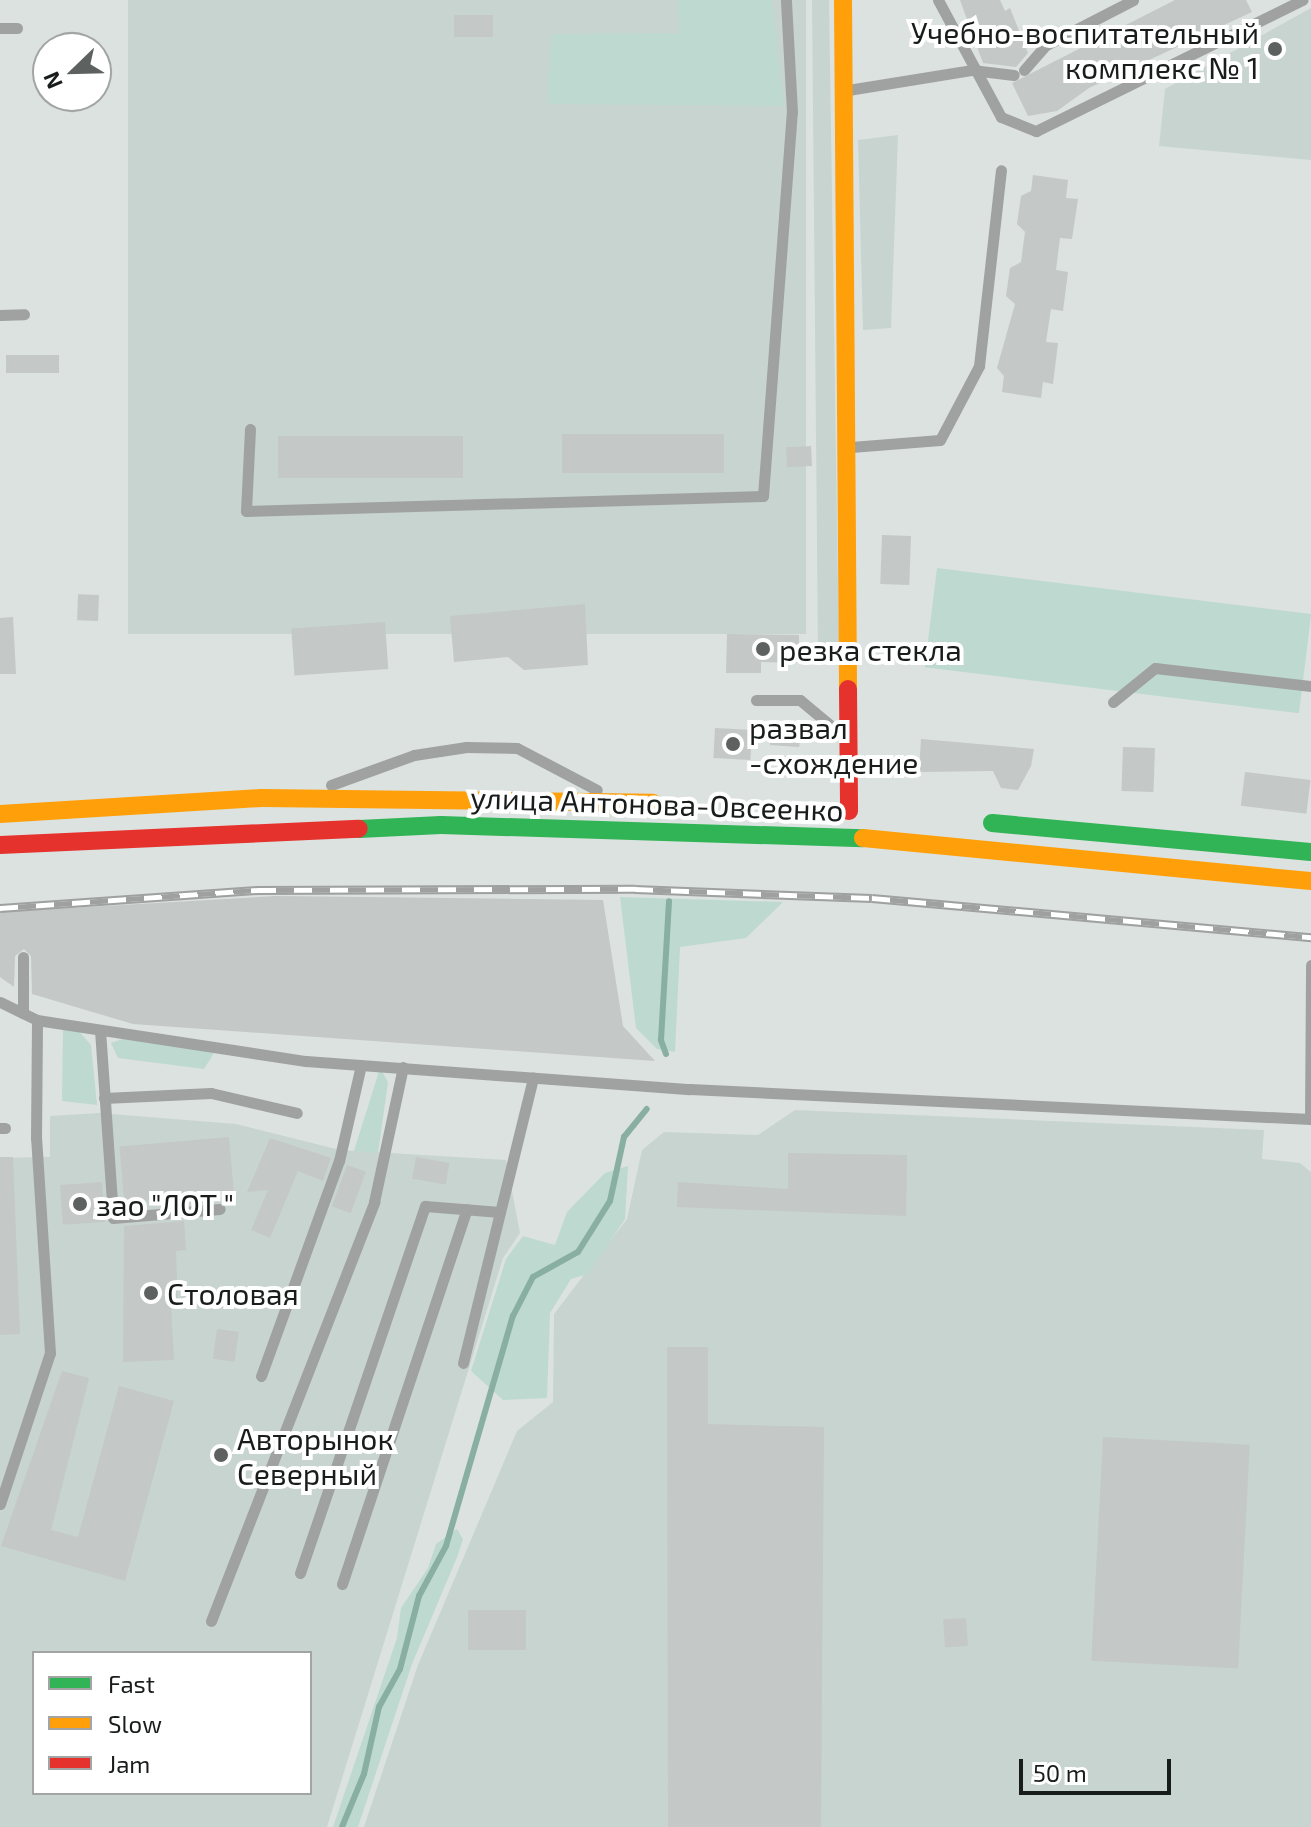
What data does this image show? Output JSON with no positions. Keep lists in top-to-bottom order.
{
  "streets": {
    "main road": ["улица Антонова-Овсеенко"]
  },
  "places": [
    "Учебно-воспитательный комплекс № 1",
    "резка стекла",
    "развал -схождение",
    "зао \"ЛОТ \"",
    "Столовая",
    "Авторынок Северный"
  ],
  "legend": ["Fast", "Slow", "Jam"],
  "scale_bar": "50 m",
  "north": "bottom left"
}
